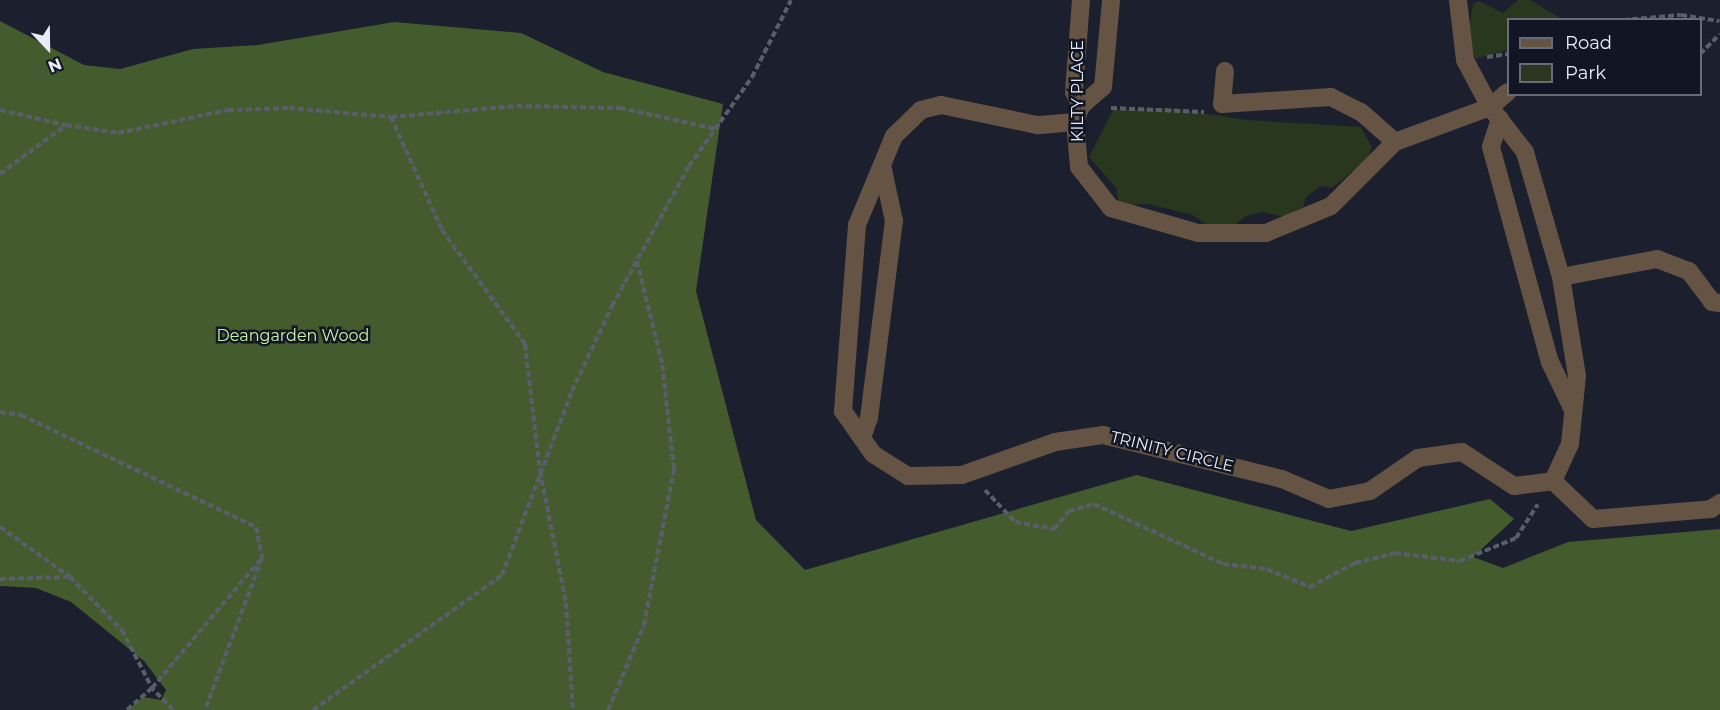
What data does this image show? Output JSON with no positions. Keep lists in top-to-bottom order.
{
  "streets": {
    "street": ["KILTY PLACE", "TRINITY CIRCLE"]
  },
  "crossings": [
    ["KILTY PLACE", "TRINITY CIRCLE"]
  ],
  "parks": ["Deangarden Wood"],
  "legend": ["Road", "Park"],
  "north": "bottom"
}
